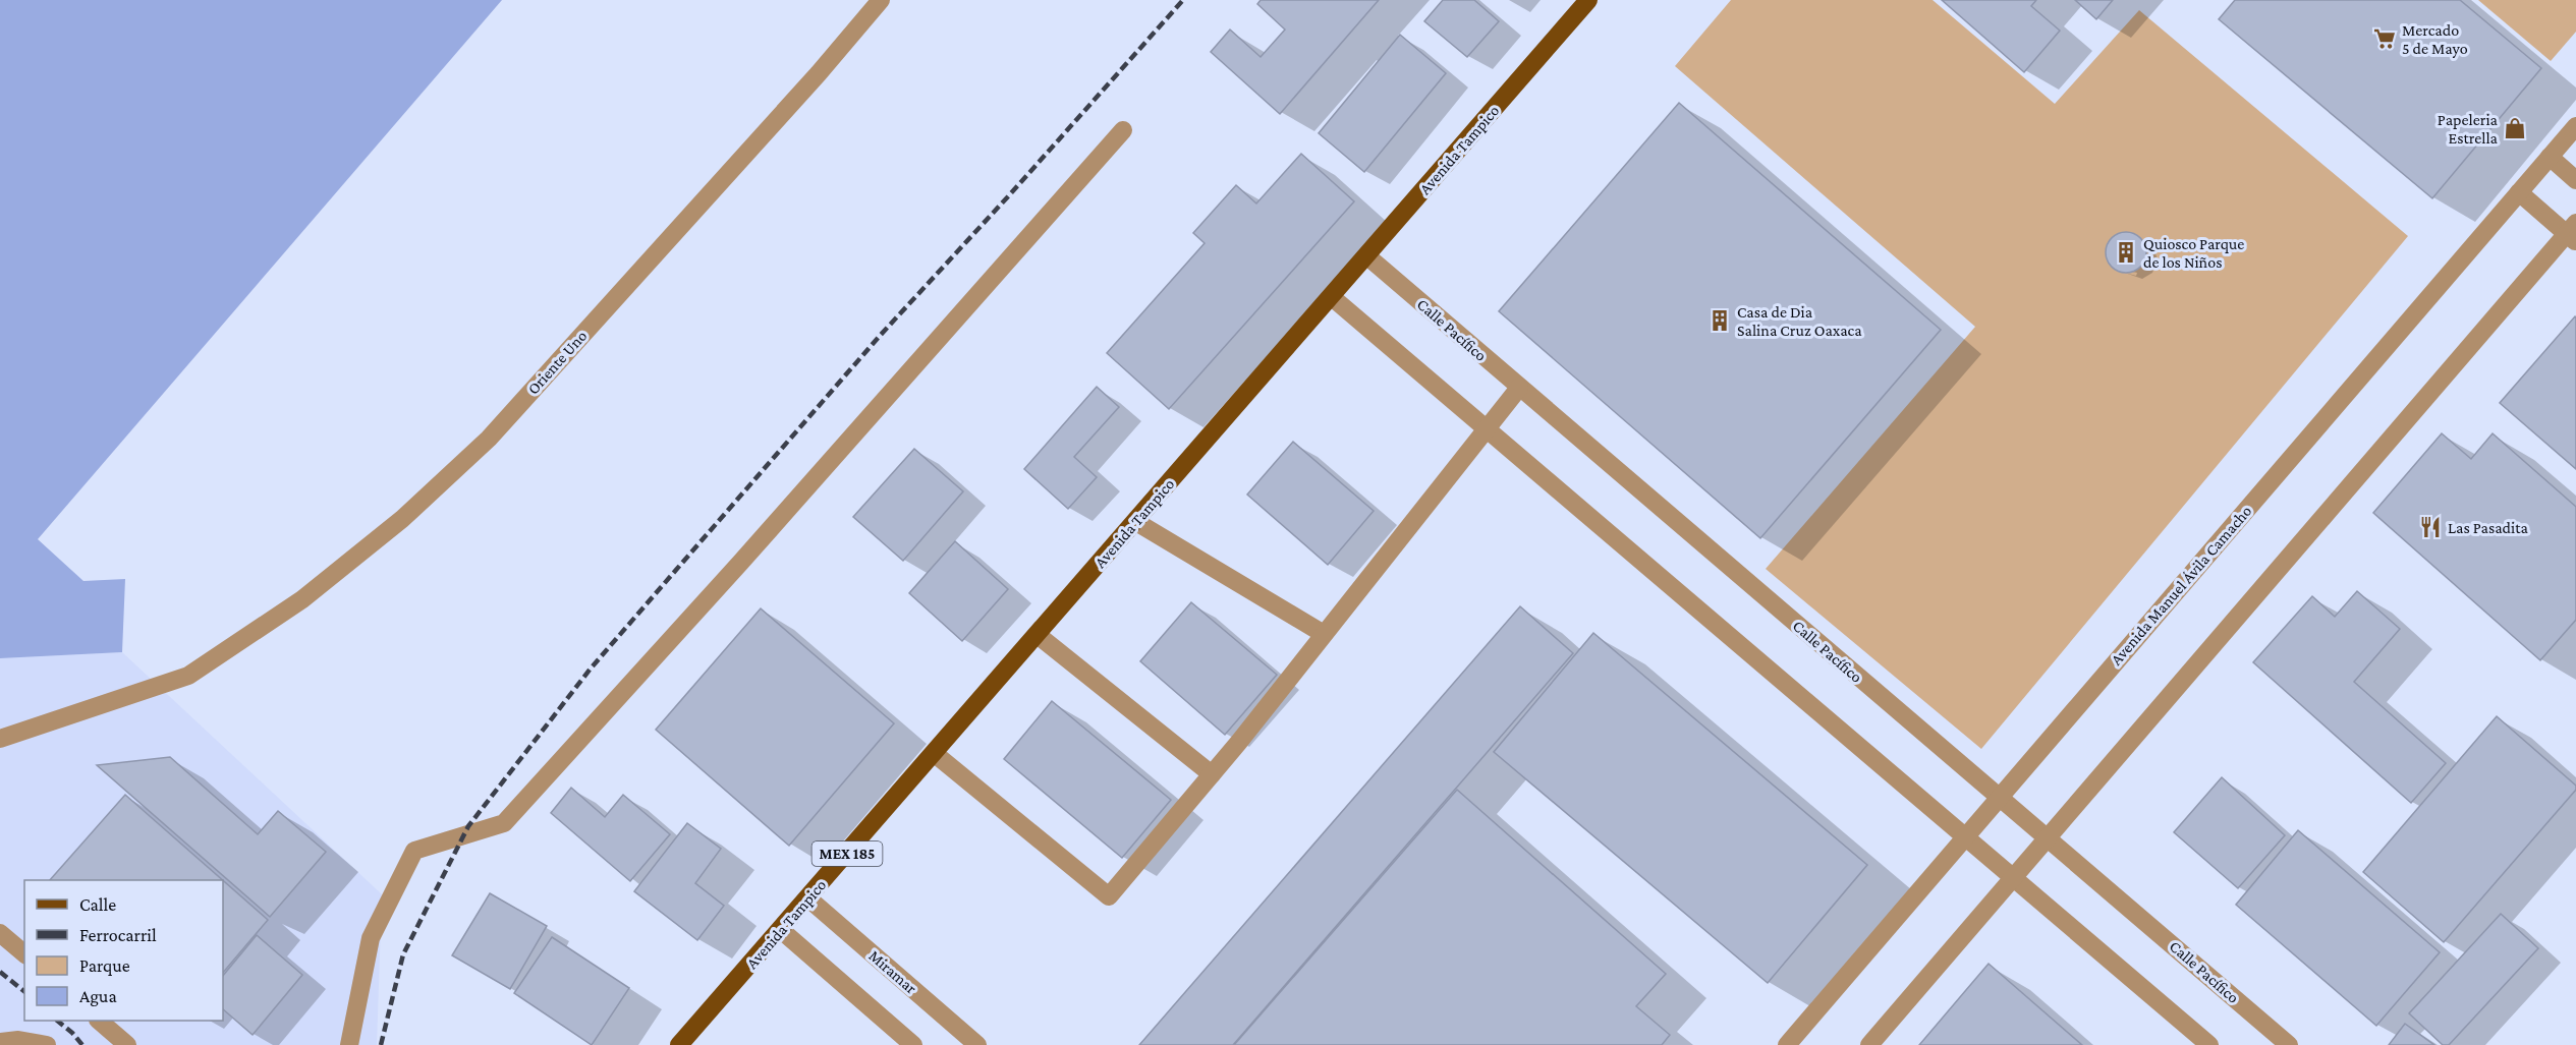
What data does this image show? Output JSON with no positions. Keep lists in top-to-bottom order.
{
  "streets": {
    "main road": ["Avenida Tampico", "MEX 185"],
    "street": [
      "Calle Pacífico",
      "Oriente Uno",
      "Avenida Manuel Ávila Camacho",
      "Miramar"
    ]
  },
  "crossings": [
    ["Avenida Tampico", "Calle Pacífico"],
    ["Avenida Tampico", "Miramar"],
    ["Calle Pacífico", "Avenida Manuel Ávila Camacho"]
  ],
  "places": {
    "supermarket": ["Mercado 5 de Mayo"],
    "shop": ["Papeleria Estrella"],
    "building": ["Quiosco Parque de los Niños", "Casa de Dia Salina Cruz Oaxaca"],
    "restaurant": ["Las Pasadita"]
  },
  "legend": [
    "Calle",
    "Ferrocarril",
    "Parque",
    "Agua"
  ]
}
